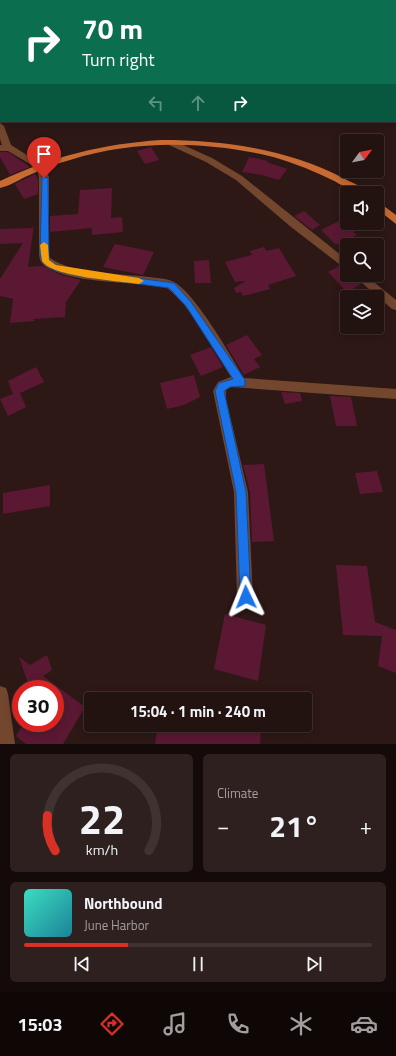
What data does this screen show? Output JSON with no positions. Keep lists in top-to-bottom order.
{
  "north": "top right",
  "page": {
    "turn": ["70 m", "Turn right"],
    "limit": "30",
    "trip": "15:04 · 1 min · 240 m",
    "tile": "Climate",
    "heat": ["−", "21°", "+"],
    "song": ["Northbound", "June Harbor"],
    "tabs": "15:03",
    "gauge": ["22", "km/h"]
  }
}
